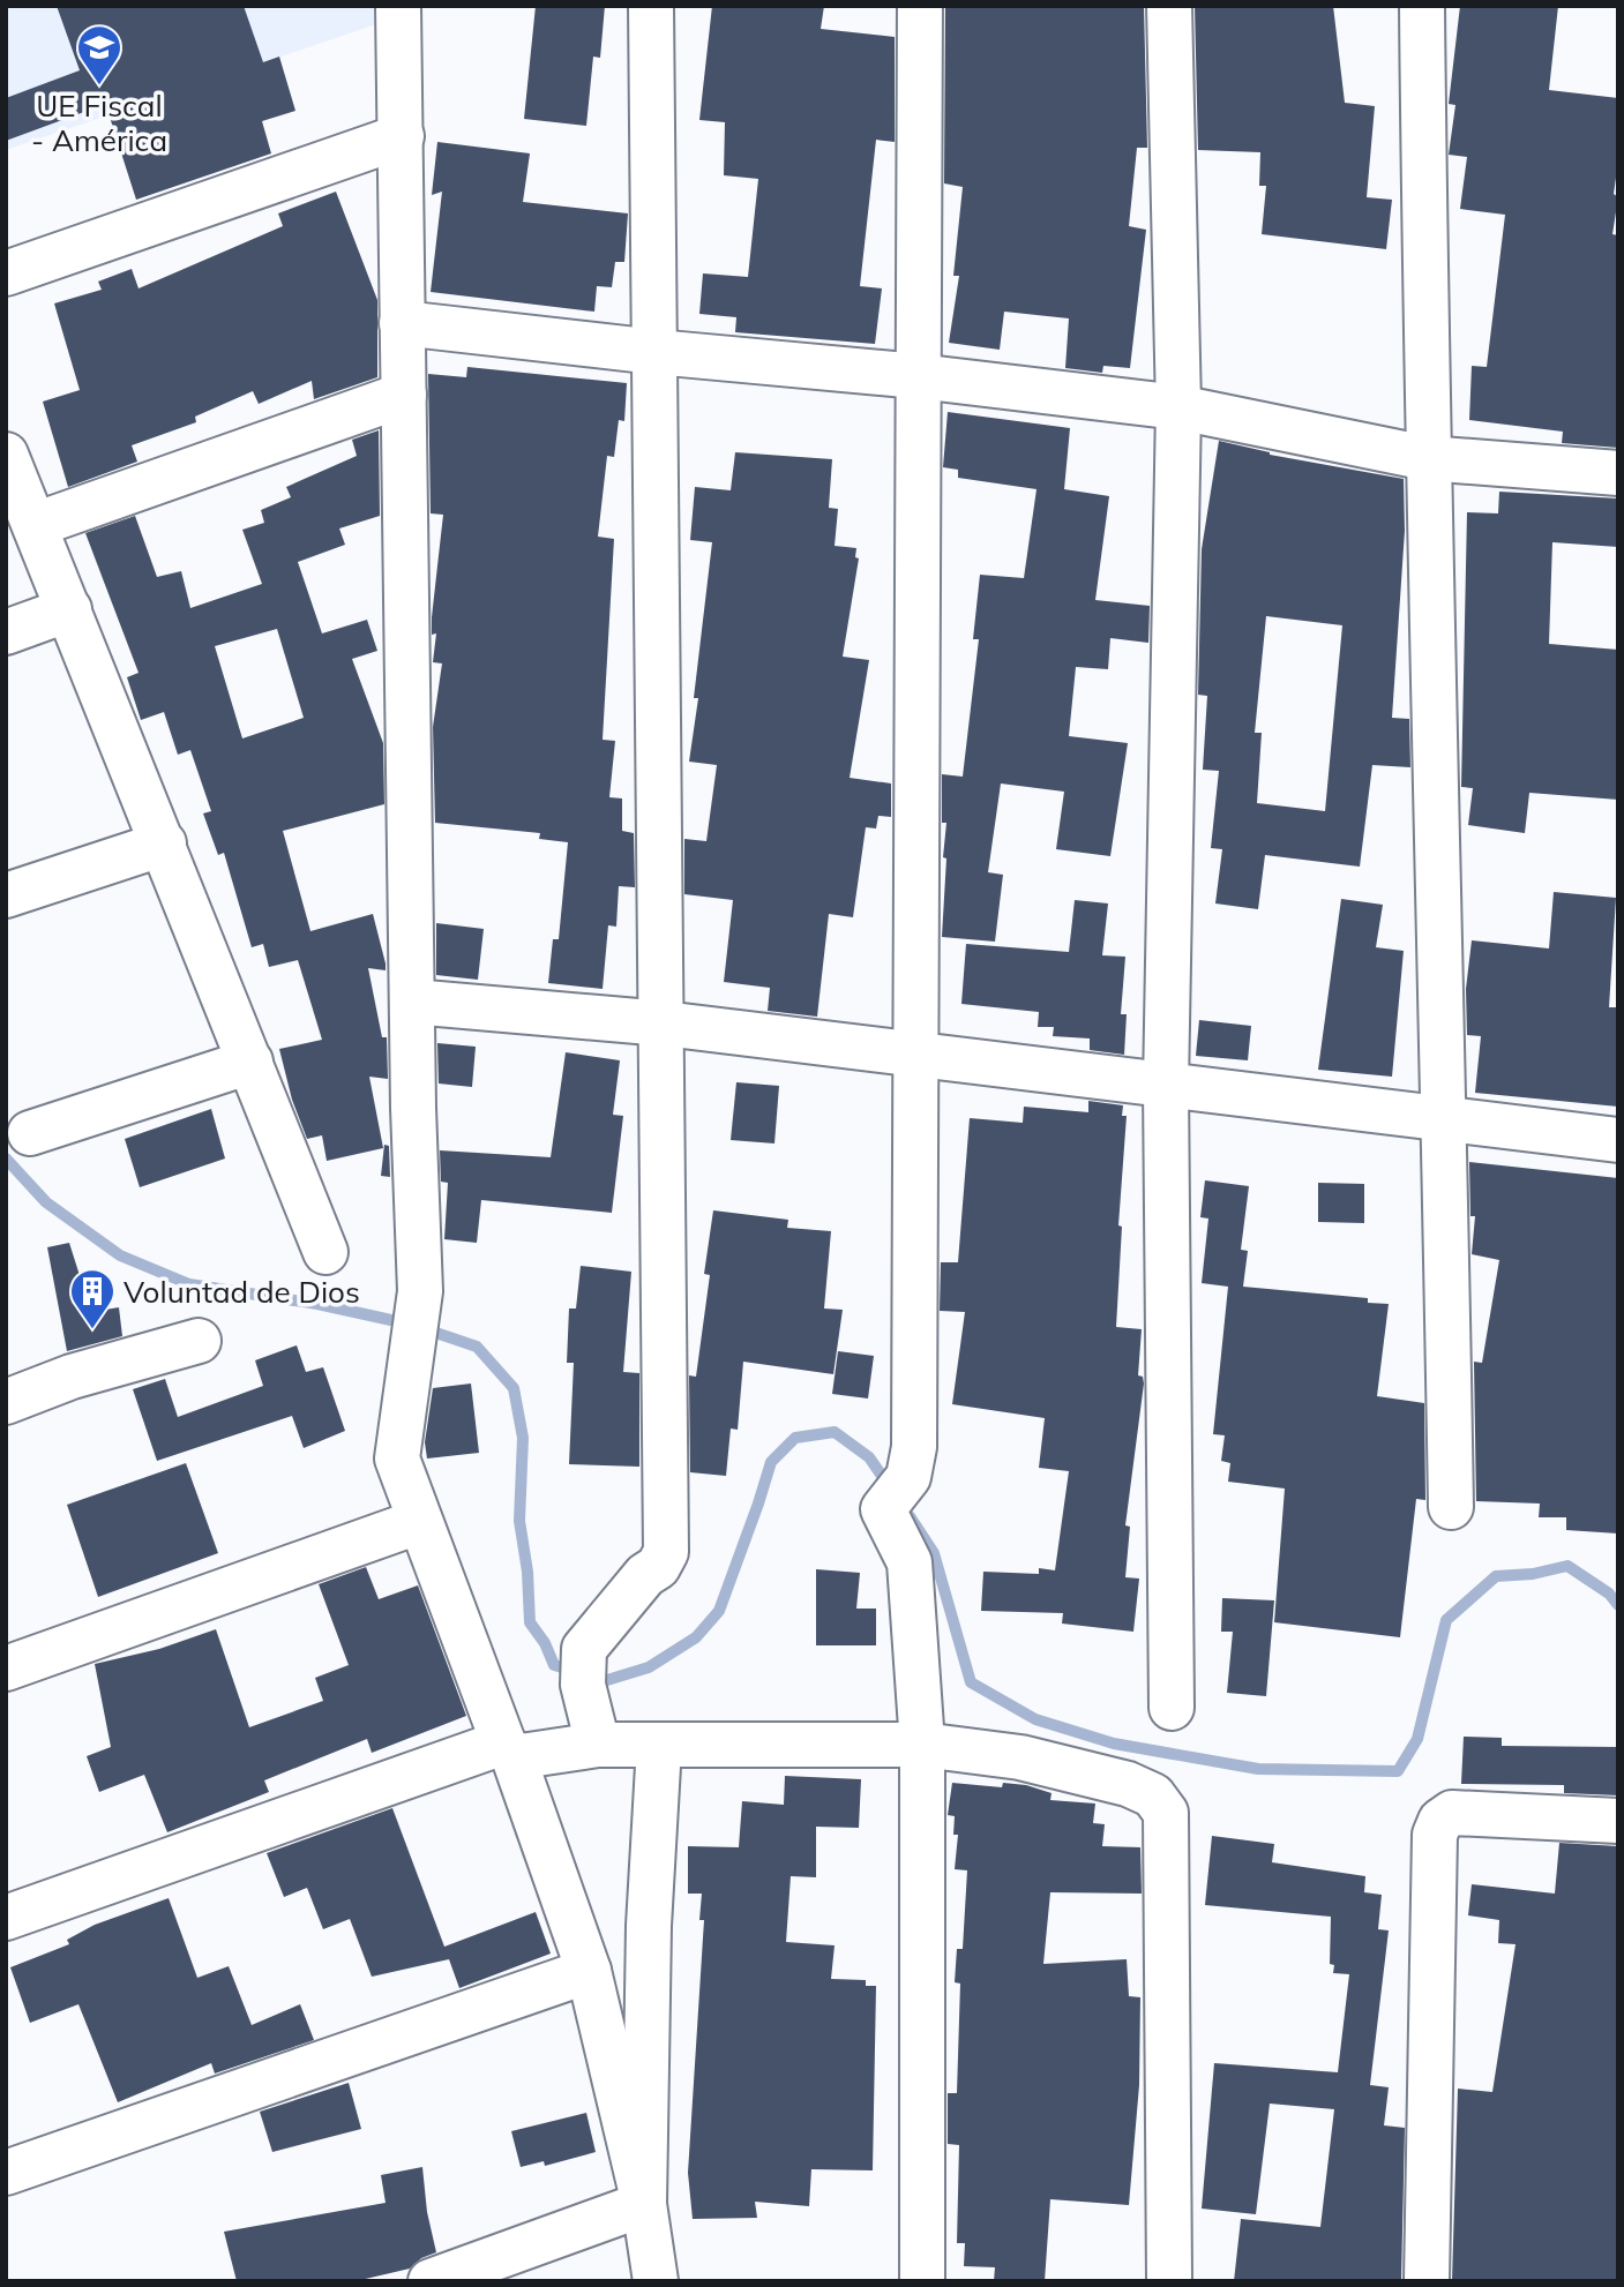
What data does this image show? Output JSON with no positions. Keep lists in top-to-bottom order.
{
  "places": {
    "school or university": ["UE Fiscal - América"],
    "building": ["Voluntad de Dios"]
  }
}
